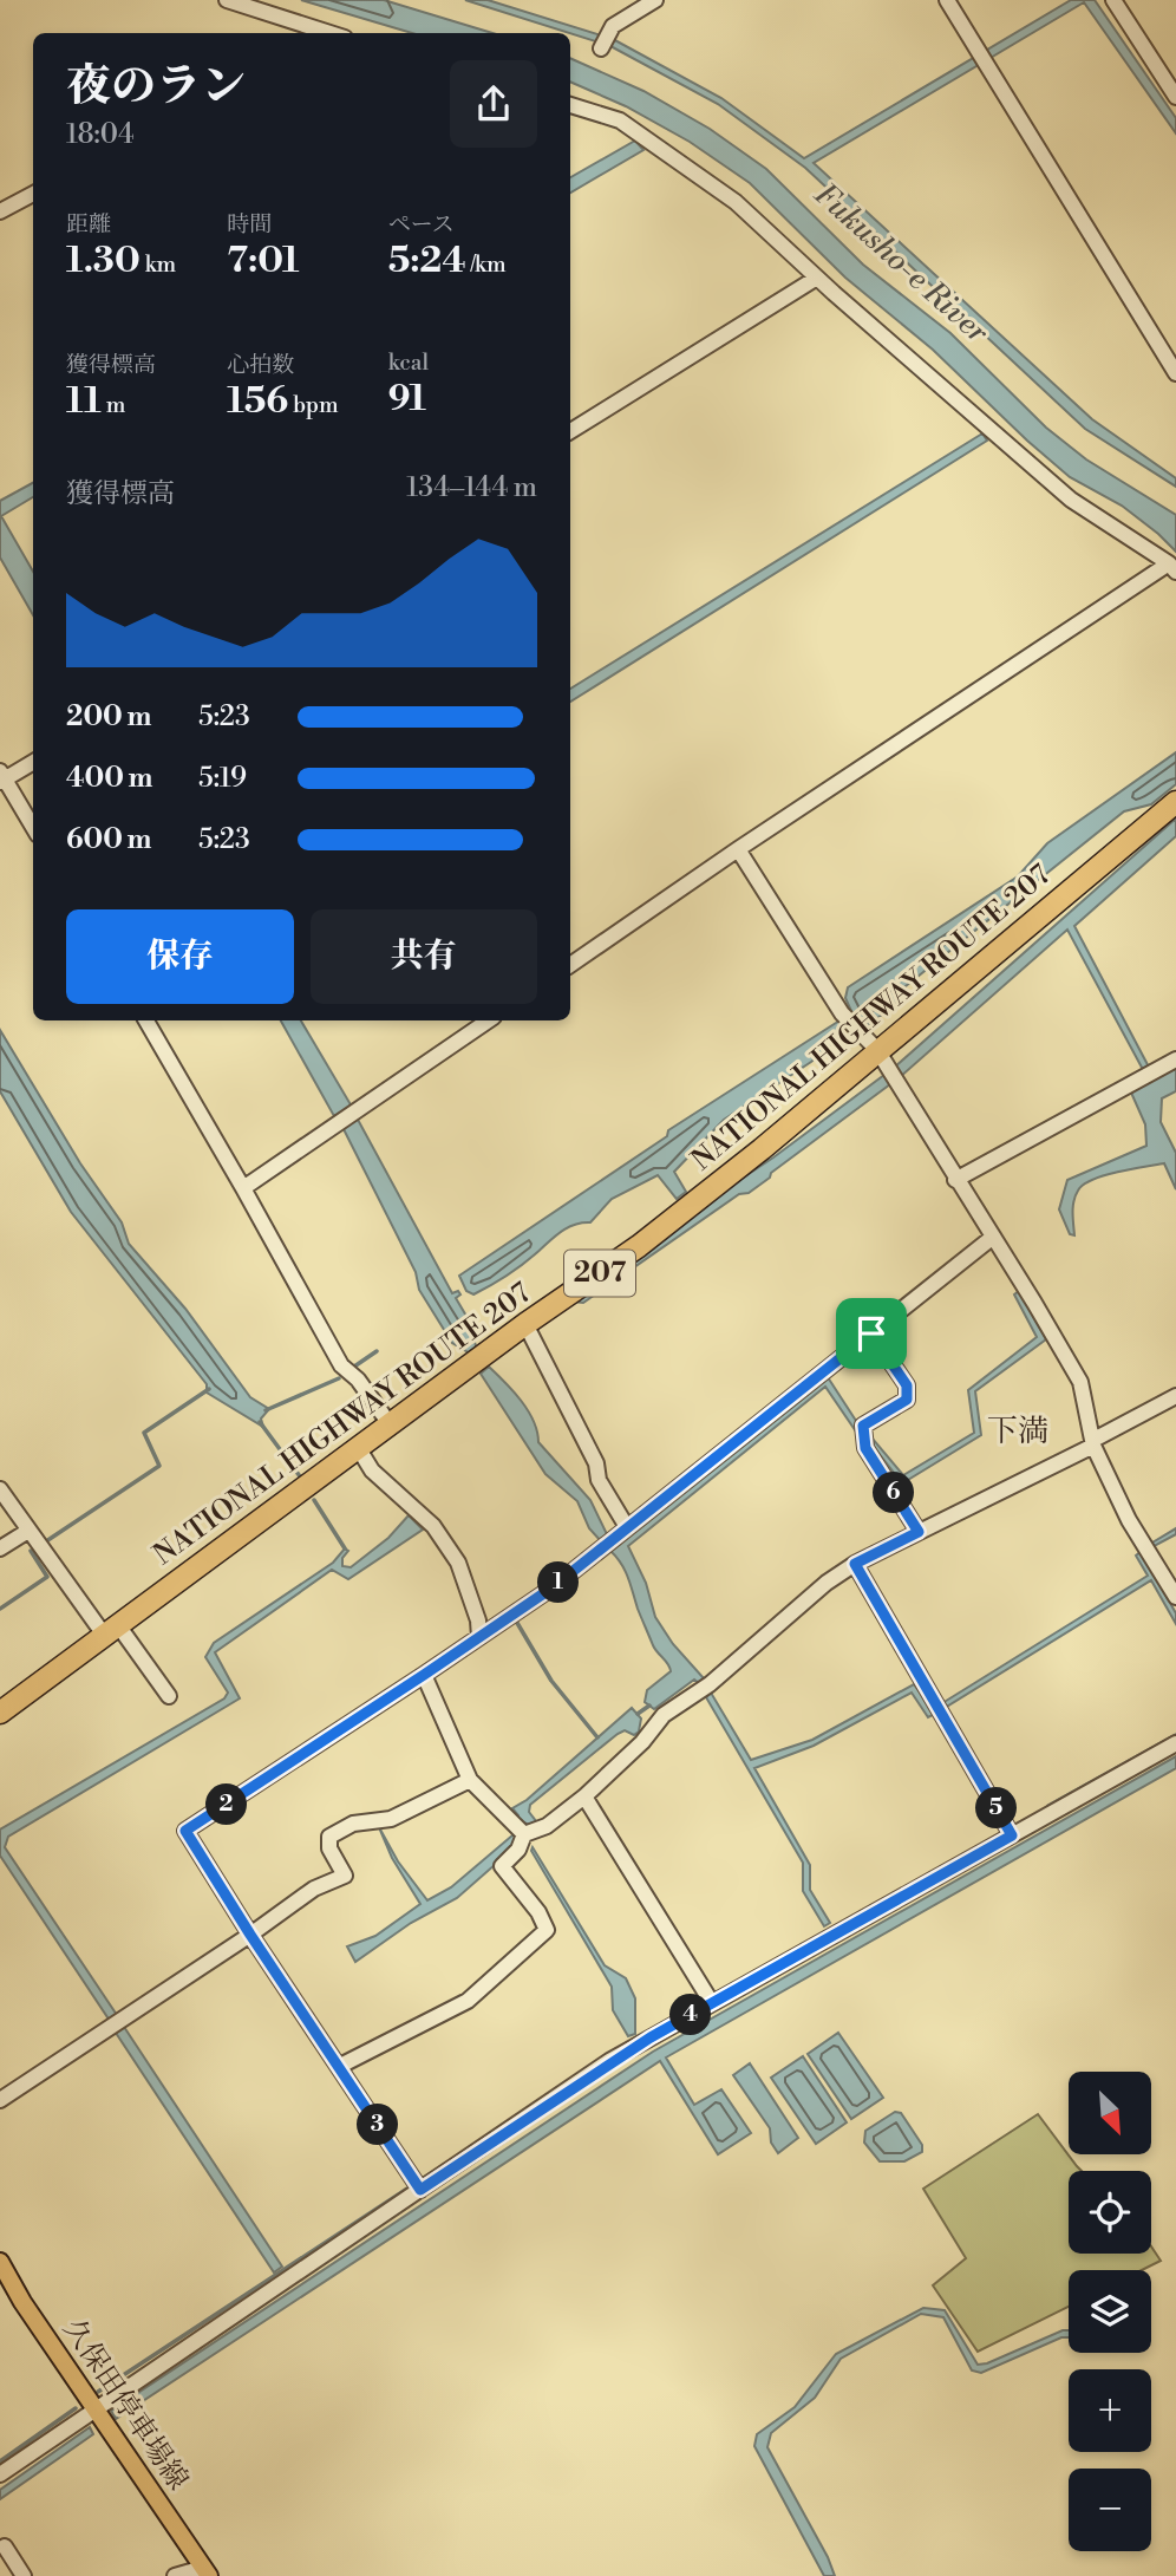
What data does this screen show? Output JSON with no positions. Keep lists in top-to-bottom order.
{
  "streets": {
    "highway": ["NATIONAL HIGHWAY ROUTE 207", "207"],
    "main road": ["久保田停車場線"]
  },
  "districts": ["下満"],
  "water": ["Fukusho-e River"],
  "north": "bottom right",
  "page": {
    "heading": ["夜のラン", "18:04"],
    "stats": [
      ["距離", "1.30 km"],
      ["時間", "7:01"],
      ["ペース", "5:24 /km"],
      ["獲得標高", "11 m"],
      ["心拍数", "156 bpm"],
      ["kcal", "91"]
    ],
    "chart": ["獲得標高", "134–144 m"],
    "list": [
      {
        "name": "200 m",
        "note": "5:23"
      },
      {
        "name": "400 m",
        "note": "5:19"
      },
      {
        "name": "600 m",
        "note": "5:23"
      }
    ],
    "buttons": ["保存", "共有"],
    "pins": [
      "6",
      "1",
      "2",
      "5",
      "4",
      "3"
    ],
    "map_buttons": ["+", "−"]
  }
}
